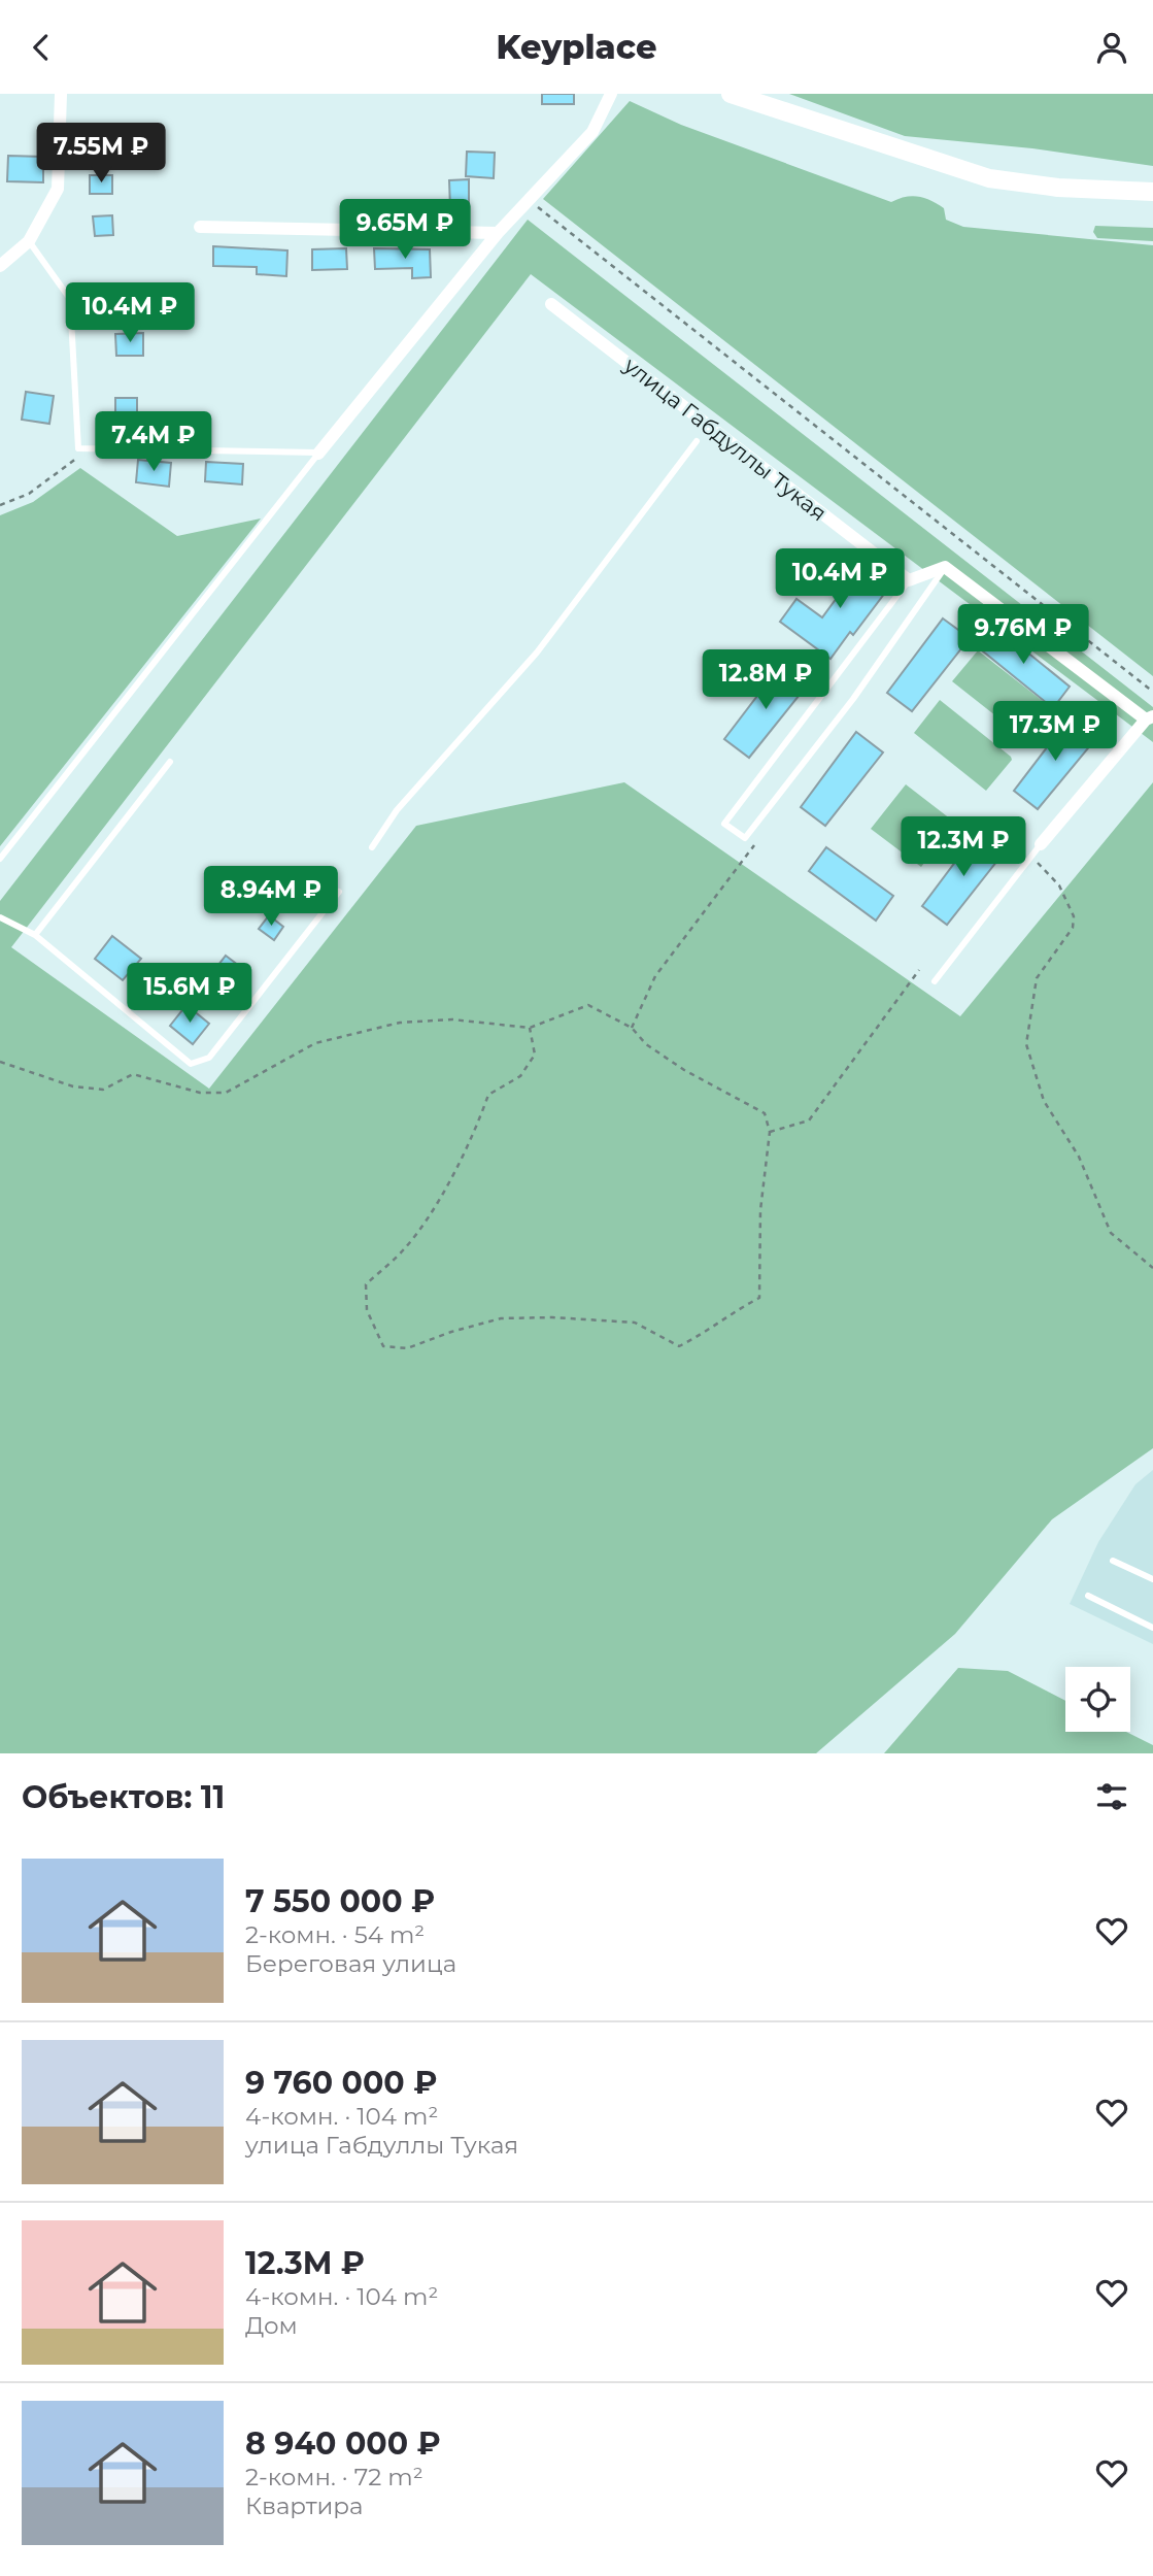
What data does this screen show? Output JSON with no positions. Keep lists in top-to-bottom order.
{
  "streets": {
    "street": ["улица Габдуллы Тукая"]
  },
  "page": {
    "header": "Keyplace",
    "price": [
      "7.55M ₽",
      "9.65M ₽",
      "10.4M ₽",
      "7.4M ₽",
      "10.4M ₽",
      "9.76M ₽",
      "12.8M ₽",
      "17.3M ₽",
      "12.3M ₽",
      "8.94M ₽",
      "15.6M ₽"
    ],
    "heading": "Объектов: 11",
    "list": [
      {
        "name": "7 550 000 ₽",
        "note": "2-комн. · 54 m² · Береговая улица"
      },
      {
        "name": "9 760 000 ₽",
        "note": "4-комн. · 104 m² · улица Габдуллы Тукая"
      },
      {
        "name": "12.3M ₽",
        "note": "4-комн. · 104 m² · Дом"
      },
      {
        "name": "8 940 000 ₽",
        "note": "2-комн. · 72 m² · Квартира"
      }
    ]
  }
}
